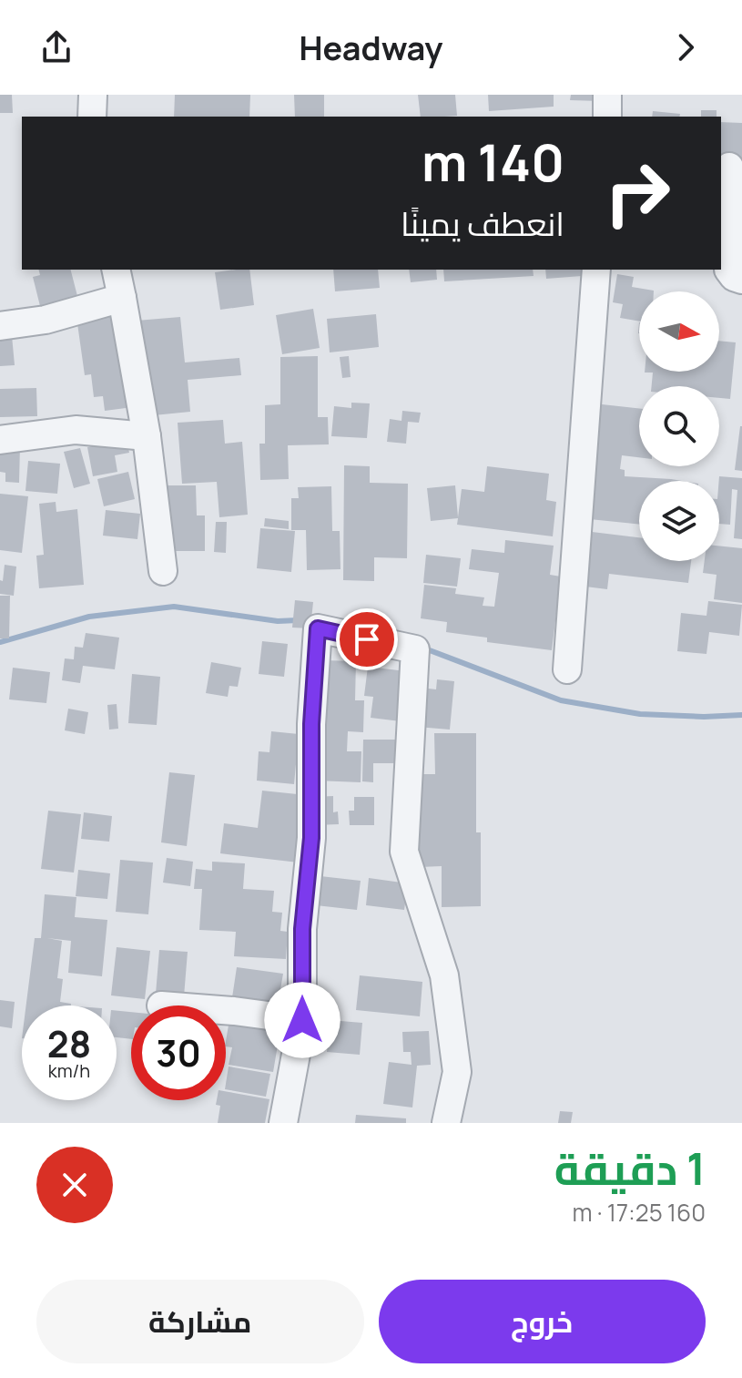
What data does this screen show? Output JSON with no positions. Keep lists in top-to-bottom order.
{
  "north": "right",
  "page": {
    "header": "Headway",
    "turn": ["140 m", "انعطف يمينًا"],
    "speed": "28 km/h",
    "limit": "30",
    "heading": ["1 دقيقة", "160 m · 17:25"],
    "buttons": ["خروج", "مشاركة"]
  }
}
